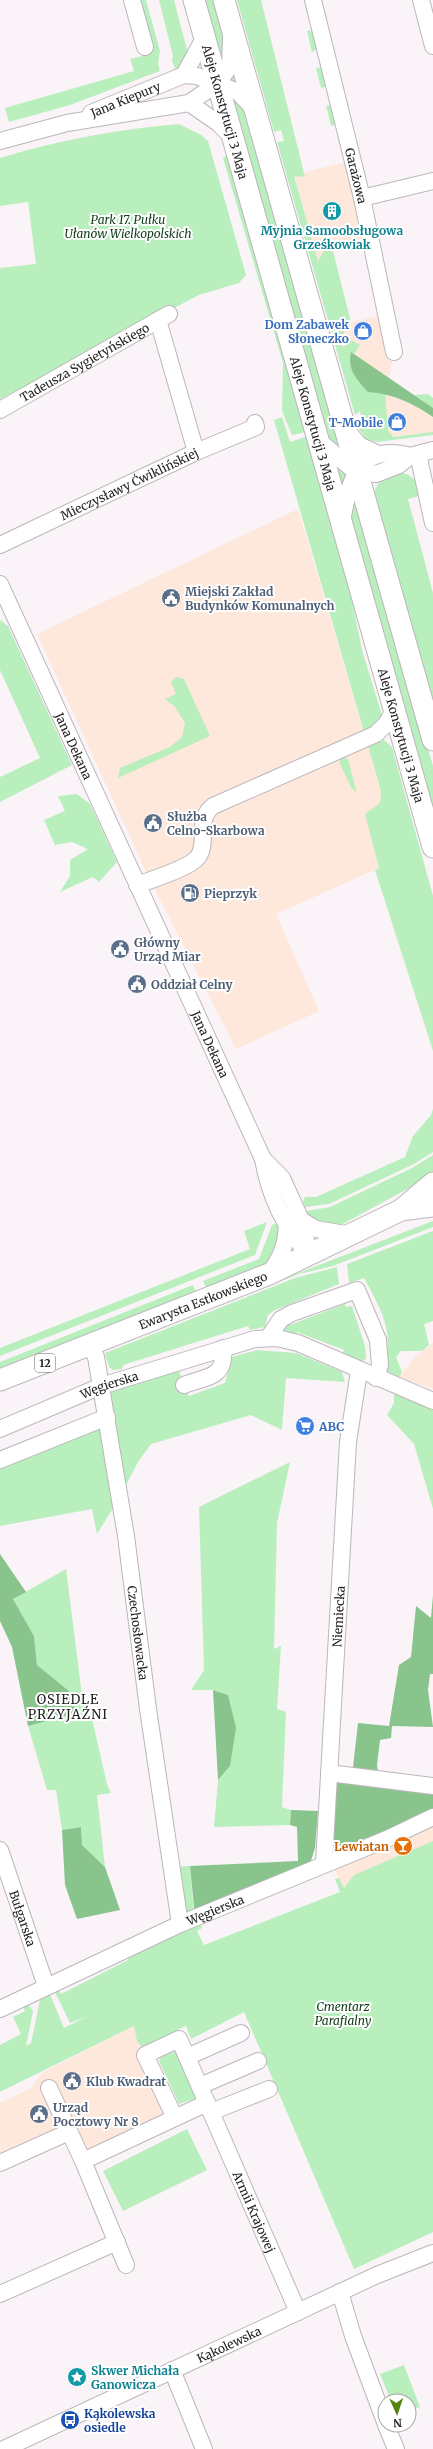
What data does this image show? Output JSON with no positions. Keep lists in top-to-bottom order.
{
  "streets": {
    "main road": ["Aleje Konstytucji 3 Maja", "Ewarysta Estkowskiego", "12"],
    "street": [
      "Jana Kiepury",
      "Garażowa",
      "Tadeusza Sygietyńskiego",
      "Mieczysławy Ćwiklińskiej",
      "Jana Dekana",
      "Węgierska",
      "Niemiecka",
      "Czechosłowacka",
      "Bułgarska",
      "Armii Krajowej",
      "Kąkolewska"
    ]
  },
  "crossings": [
    ["Jana Kiepury", "Aleje Konstytucji 3 Maja"],
    ["Tadeusza Sygietyńskiego", "Mieczysławy Ćwiklińskiej"],
    ["Jana Dekana", "Ewarysta Estkowskiego"],
    ["Ewarysta Estkowskiego", "Czechosłowacka"],
    ["Węgierska", "Niemiecka"],
    ["Węgierska", "Czechosłowacka"],
    ["Węgierska", "Bułgarska"],
    ["Armii Krajowej", "Kąkolewska"]
  ],
  "districts": ["OSIEDLE PRZYJAŹNI"],
  "parks": ["Park 17. Pułku Ułanów Wielkopolskich", "Cmentarz Parafialny"],
  "places": {
    "building": ["Myjnia Samoobsługowa Grześkowiak"],
    "shop": ["Dom Zabawek Słoneczko", "T-Mobile"],
    "public building": [
      "Miejski Zakład Budynków Komunalnych",
      "Służba Celno-Skarbowa",
      "Główny Urząd Miar",
      "Oddział Celny",
      "Klub Kwadrat",
      "Urząd Pocztowy Nr 8"
    ],
    "fuel station": ["Pieprzyk"],
    "supermarket": ["ABC"],
    "bar": ["Lewiatan"],
    "place": ["Skwer Michała Ganowicza"],
    "bus stop": ["Kąkolewska osiedle"]
  },
  "north": "bottom"
}
